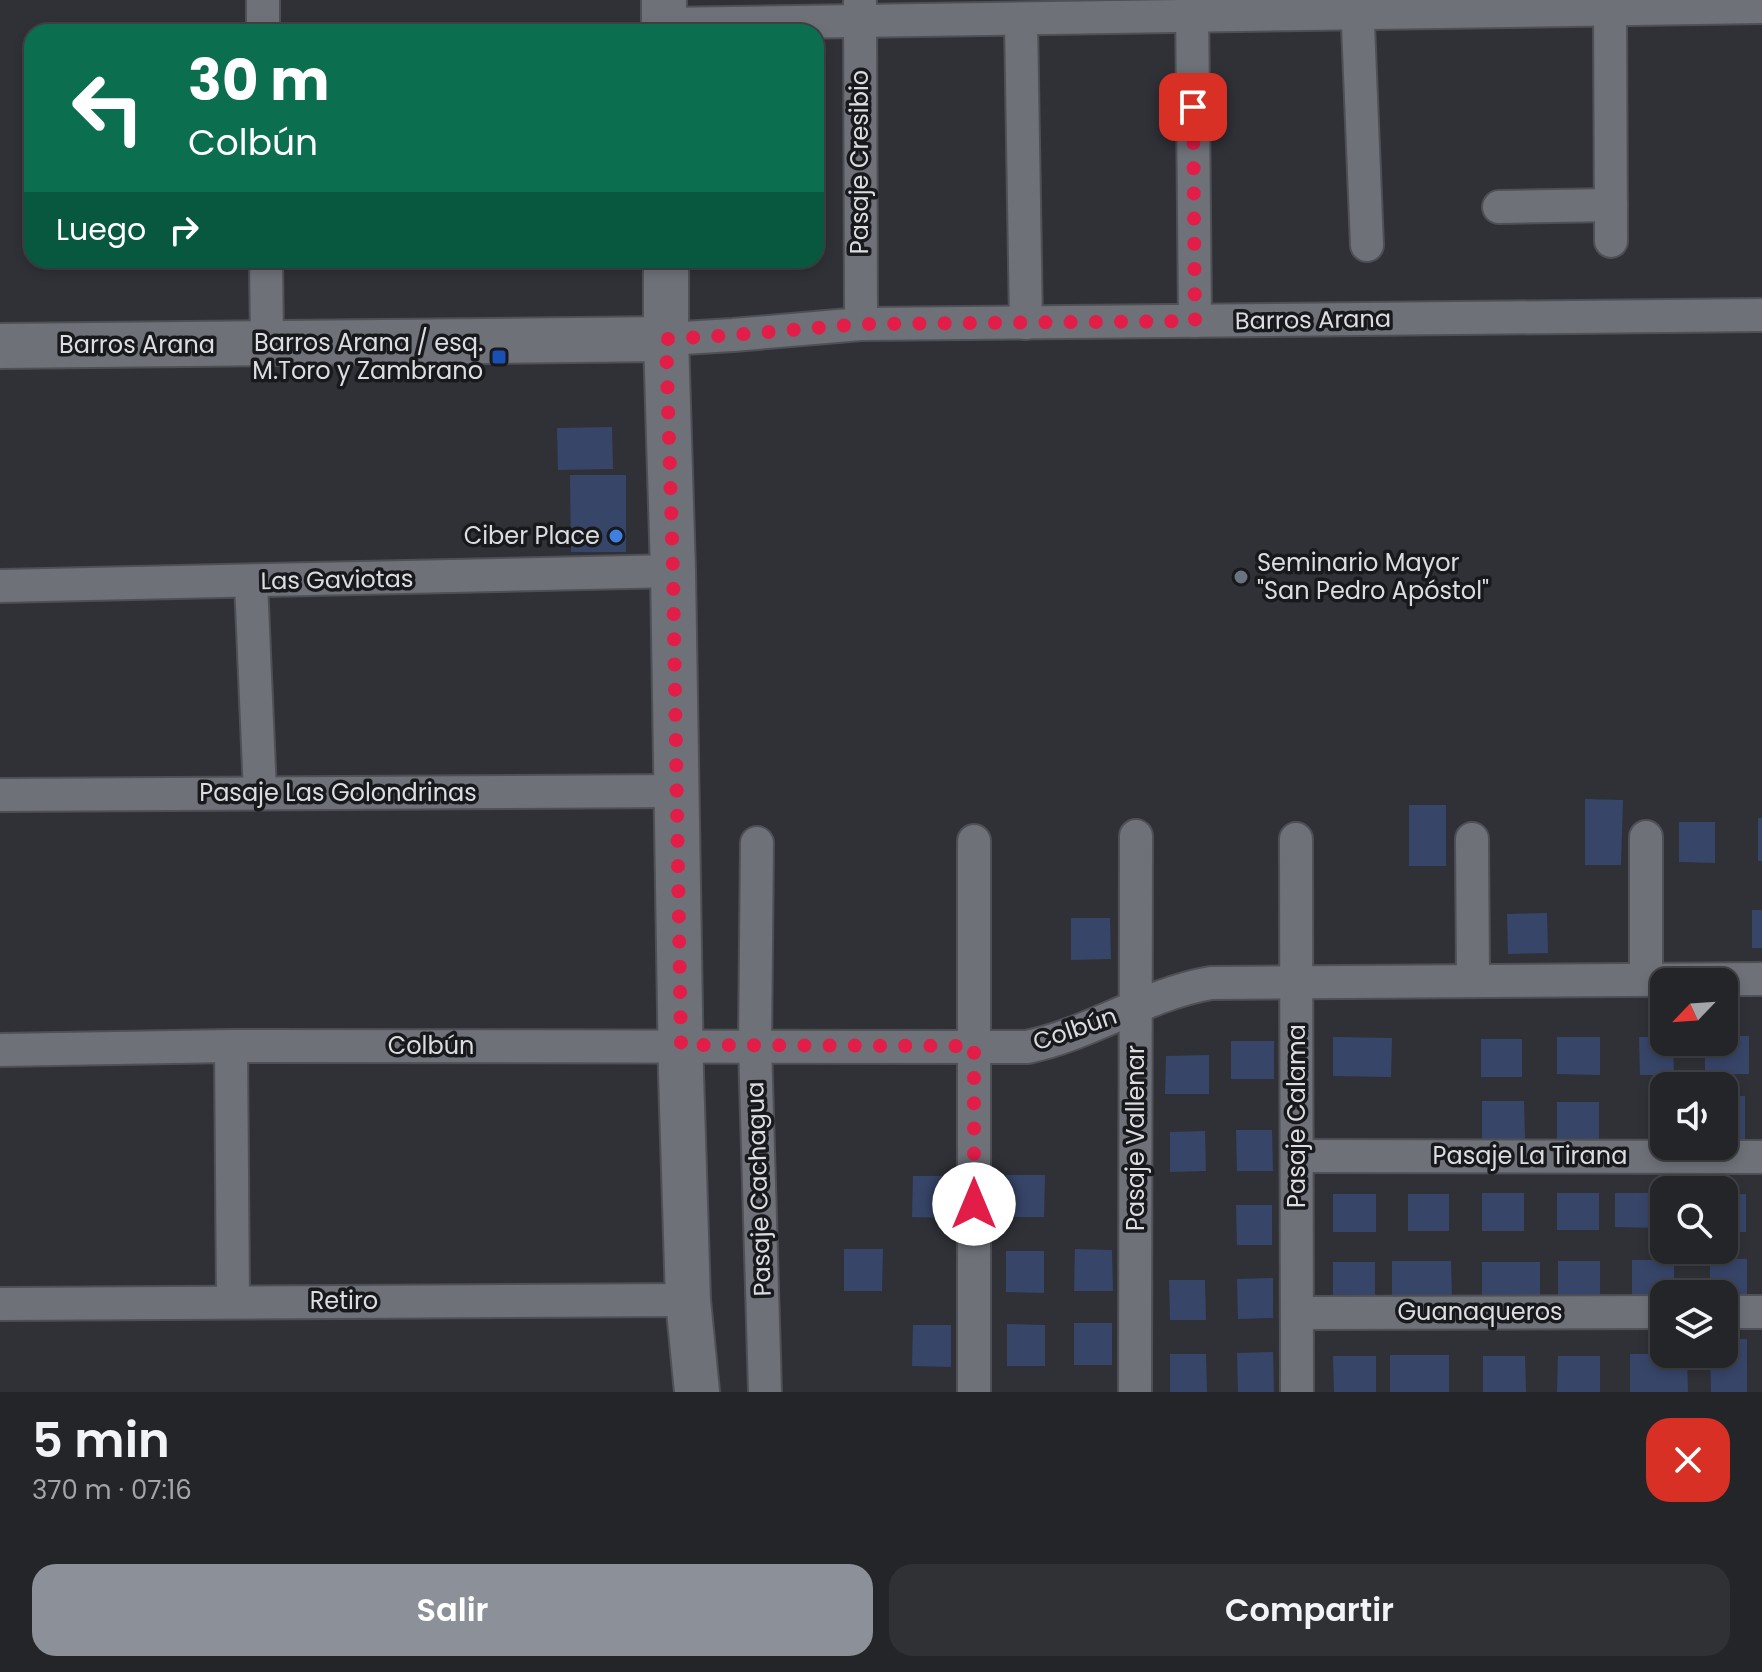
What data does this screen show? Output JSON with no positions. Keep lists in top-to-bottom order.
{
  "streets": {
    "street": [
      "Pasaje Cresibio",
      "Barros Arana",
      "Las Gaviotas",
      "Pasaje Las Golondrinas",
      "Colbún",
      "Pasaje Calama",
      "Pasaje Vallenar",
      "Pasaje La Tirana",
      "Pasaje Cachagua",
      "Retiro",
      "Guanaqueros"
    ]
  },
  "crossings": [
    ["Pasaje Cresibio", "Barros Arana"],
    ["Colbún", "Pasaje Calama"],
    ["Colbún", "Pasaje Vallenar"],
    ["Colbún", "Pasaje Cachagua"],
    ["Pasaje Calama", "Pasaje La Tirana"],
    ["Pasaje Calama", "Guanaqueros"]
  ],
  "places": {
    "transit": ["Barros Arana / esq. M.Toro y Zambrano"],
    "other": ["Ciber Place", "Seminario Mayor \"San Pedro Apóstol\""]
  },
  "north": "bottom left",
  "page": {
    "turn": ["30 m", "Colbún"],
    "then": "Luego",
    "heading": ["5 min", "370 m · 07:16"],
    "buttons": ["Salir", "Compartir"]
  }
}
